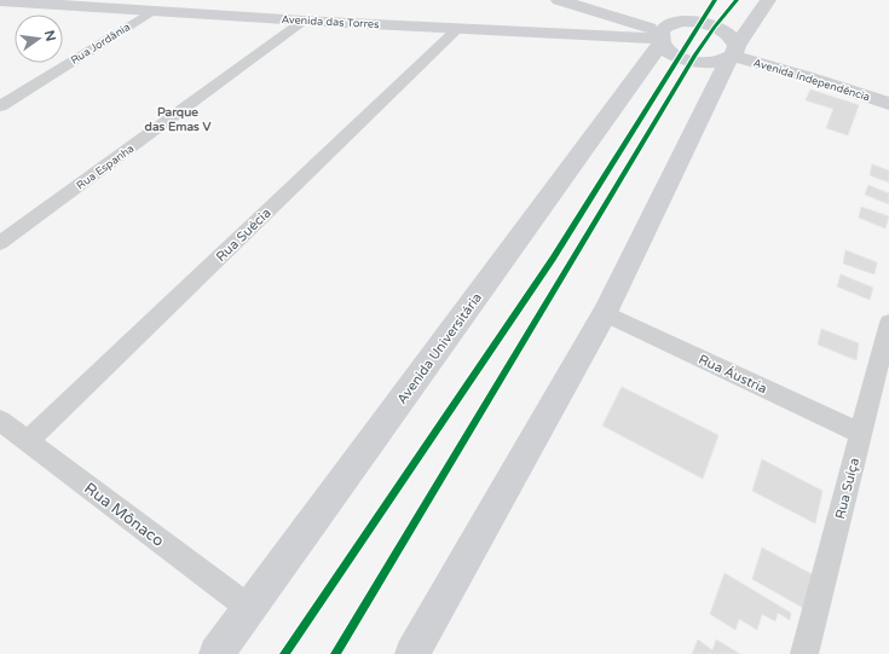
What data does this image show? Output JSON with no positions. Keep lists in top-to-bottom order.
{
  "streets": {
    "main road": ["Avenida das Torres", "Avenida Independência", "Avenida Universitária"],
    "street": [
      "Rua Jordânia",
      "Rua Espanha",
      "Rua Suécia",
      "Rua Áustria",
      "Rua Suíça",
      "Rua Mônaco"
    ]
  },
  "crossings": [
    ["Avenida das Torres", "Rua Jordânia"],
    ["Avenida das Torres", "Rua Espanha"],
    ["Avenida das Torres", "Rua Suécia"],
    ["Avenida das Torres", "Avenida Universitária"],
    ["Rua Suécia", "Rua Mônaco"],
    ["Avenida Universitária", "Rua Mônaco"],
    ["Rua Áustria", "Rua Suíça"]
  ],
  "districts": ["Parque das Emas V"],
  "north": "right"
}
